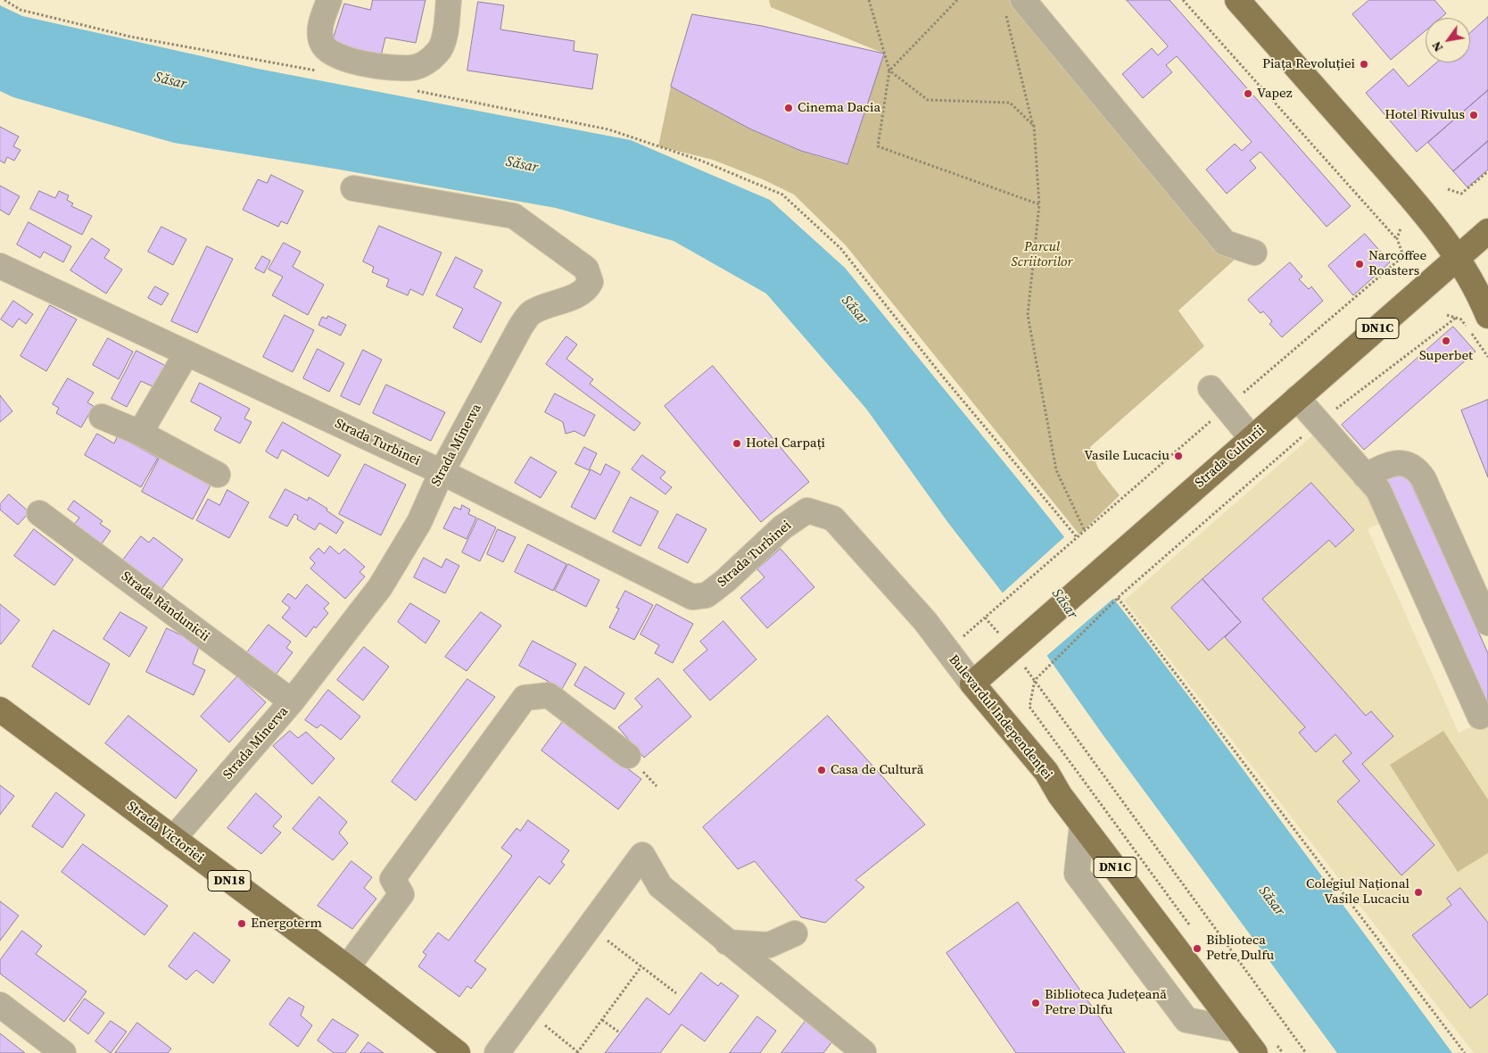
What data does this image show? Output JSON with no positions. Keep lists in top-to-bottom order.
{
  "streets": {
    "main road": [
      "DN1C",
      "Strada Culturii",
      "Bulevardul Independenței",
      "Strada Victoriei",
      "DN18"
    ],
    "street": ["Strada Turbinei", "Strada Minerva", "Strada Rândunicii"]
  },
  "crossings": [
    ["Strada Turbinei", "Strada Minerva"],
    ["Strada Turbinei", "Bulevardul Independenței"],
    ["Strada Minerva", "Strada Rândunicii"],
    ["Strada Minerva", "Strada Victoriei"],
    ["Strada Culturii", "Bulevardul Independenței"]
  ],
  "water": ["Săsar"],
  "parks": ["Parcul Scriitorilor"],
  "places": [
    "Piața Revoluției",
    "Vapez",
    "Cinema Dacia",
    "Hotel Rivulus",
    "Narcoffee Roasters",
    "Superbet",
    "Hotel Carpați",
    "Vasile Lucaciu",
    "Casa de Cultură",
    "Colegiul Național Vasile Lucaciu",
    "Energoterm",
    "Biblioteca Petre Dulfu",
    "Biblioteca Județeană Petre Dulfu"
  ],
  "north": "bottom left"
}
